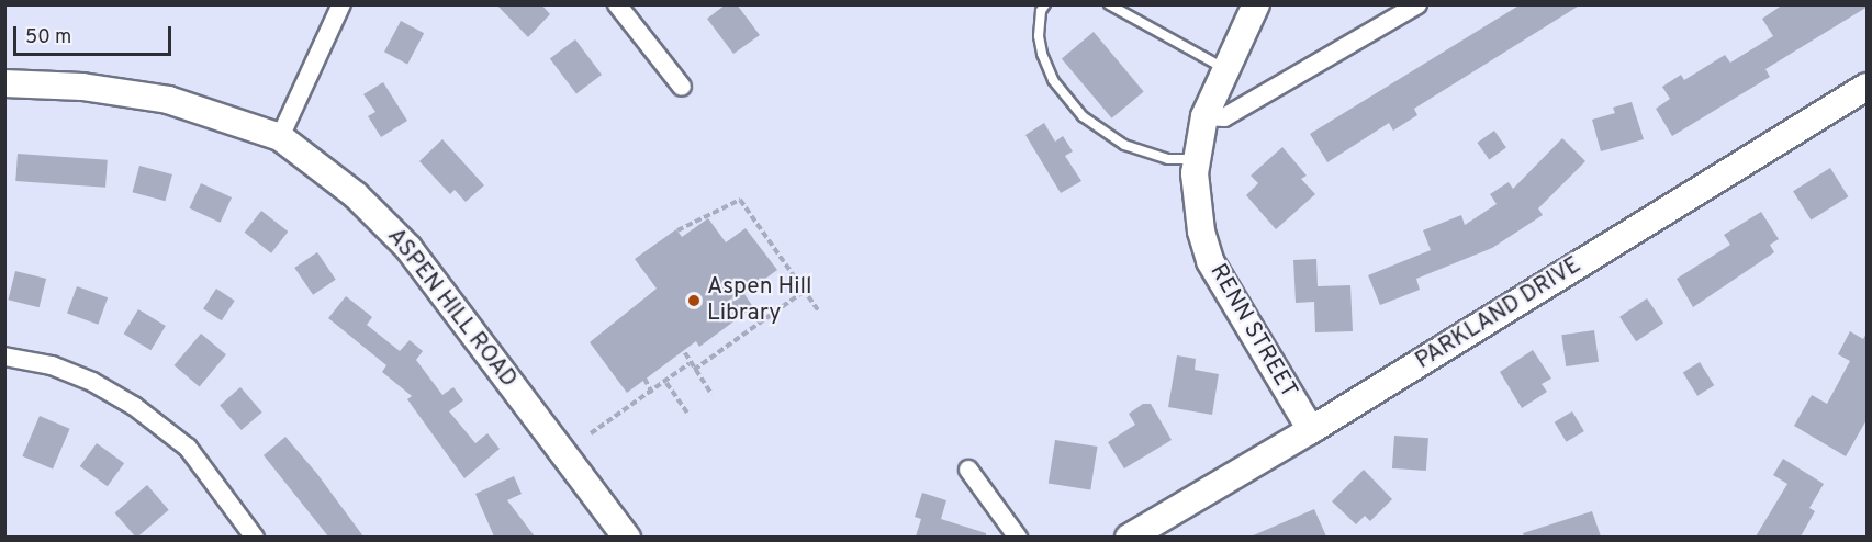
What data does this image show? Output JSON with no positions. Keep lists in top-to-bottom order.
{
  "streets": {
    "street": ["ASPEN HILL ROAD", "PARKLAND DRIVE", "RENN STREET"]
  },
  "crossings": [
    ["PARKLAND DRIVE", "RENN STREET"]
  ],
  "places": ["Aspen Hill Library"],
  "scale_bar": "50 m"
}
